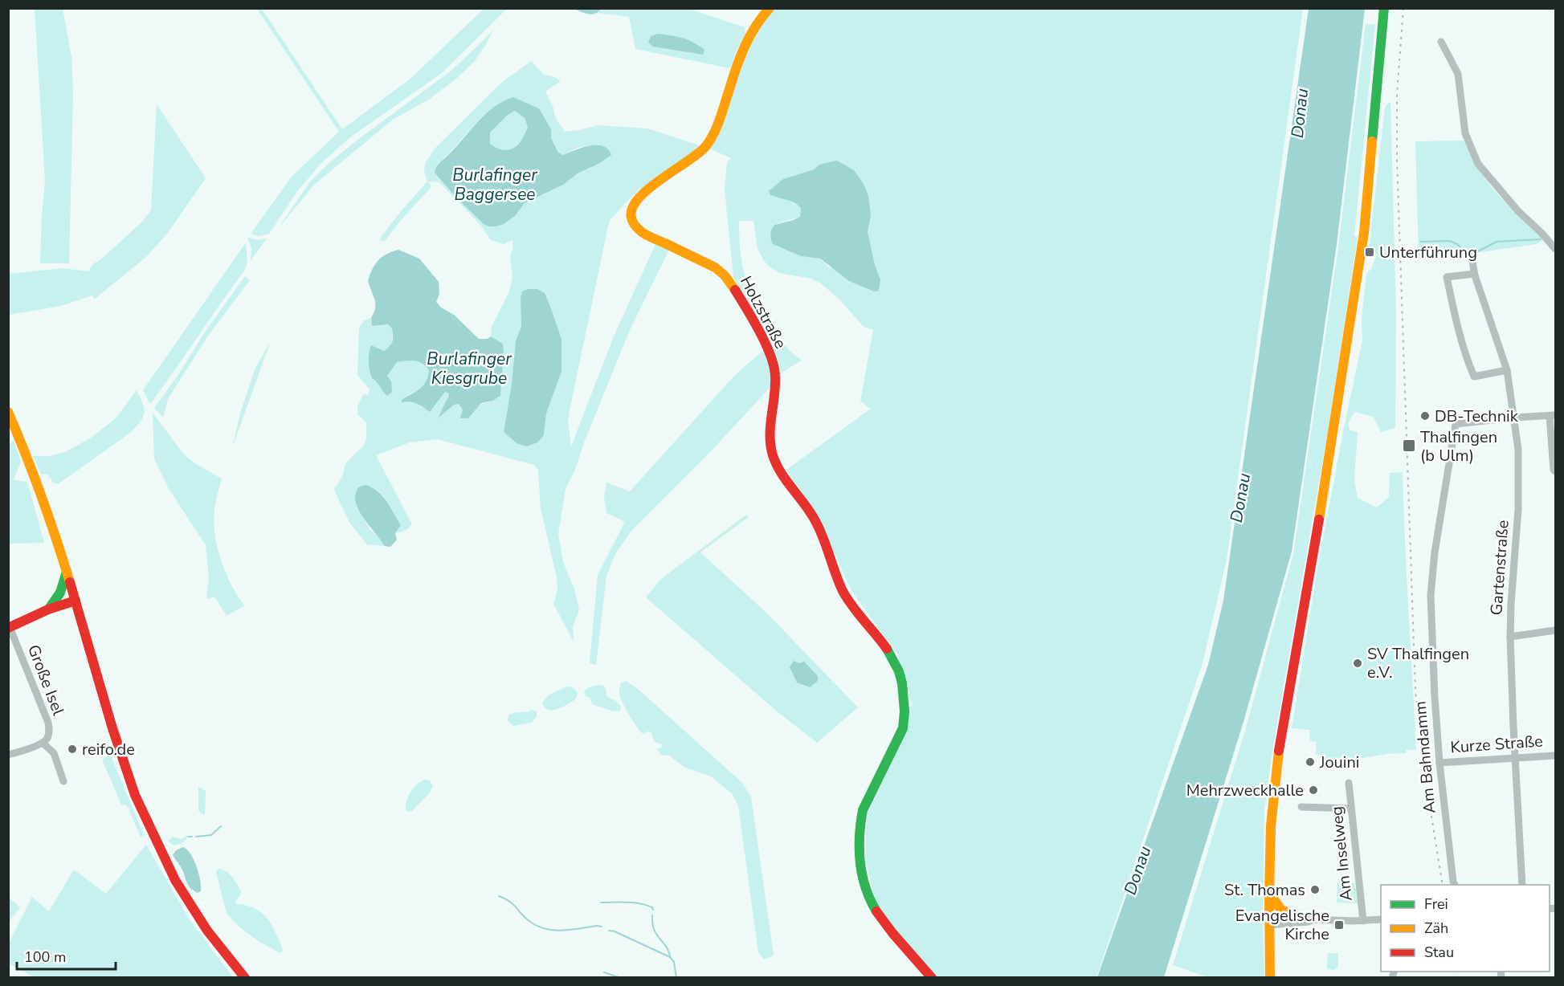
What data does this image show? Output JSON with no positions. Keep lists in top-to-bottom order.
{
  "streets": {
    "street": [
      "Holzstraße",
      "Gartenstraße",
      "Große Isel",
      "Kurze Straße",
      "Am Bahndamm",
      "Am Inselweg"
    ]
  },
  "crossings": [
    ["Gartenstraße", "Kurze Straße"],
    ["Gartenstraße", "Am Bahndamm"],
    ["Kurze Straße", "Am Bahndamm"]
  ],
  "water": ["Donau", "Burlafinger Baggersee", "Burlafinger Kiesgrube"],
  "places": {
    "transit": ["Unterführung", "Thalfingen (b Ulm)", "Evangelische Kirche"],
    "other": [
      "DB-Technik",
      "SV Thalfingen e.V.",
      "reifo.de",
      "Jouini",
      "Mehrzweckhalle",
      "St. Thomas"
    ]
  },
  "legend": ["Frei", "Zäh", "Stau"],
  "scale_bar": "100 m"
}
